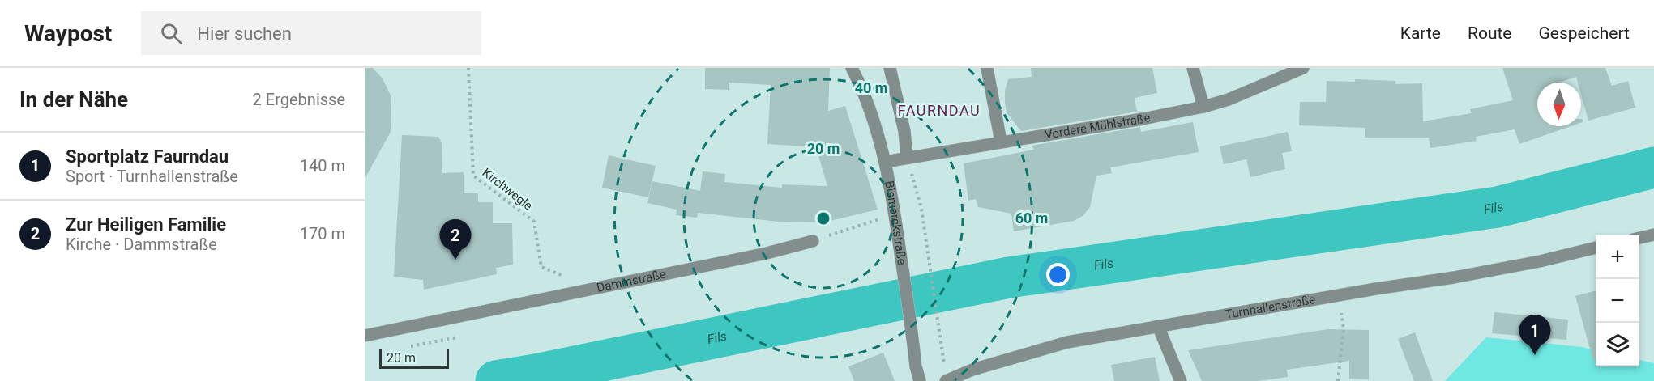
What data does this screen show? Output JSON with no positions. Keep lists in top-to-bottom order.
{
  "streets": {
    "street": [
      "Vordere Mühlstraße",
      "Bismarckstraße",
      "Dammstraße",
      "Turnhallenstraße"
    ],
    "path": ["Kirchwegle"]
  },
  "crossings": [
    ["Vordere Mühlstraße", "Bismarckstraße"],
    ["Kirchwegle", "Dammstraße"]
  ],
  "districts": ["FAURNDAU"],
  "water": ["Fils"],
  "scale_bar": "20 m",
  "north": "bottom",
  "page": {
    "header": "Waypost",
    "search": "Hier suchen",
    "nav": ["Karte", "Route", "Gespeichert"],
    "heading": ["In der Nähe", "2 Ergebnisse"],
    "list": [
      {
        "mark": "1",
        "name": "Sportplatz Faurndau",
        "note": "Sport · Turnhallenstraße",
        "value": "140 m"
      },
      {
        "mark": "2",
        "name": "Zur Heiligen Familie",
        "note": "Kirche · Dammstraße",
        "value": "170 m"
      }
    ],
    "pins": ["2", "1"],
    "map_buttons": ["+", "−"],
    "scale": "20 m"
  },
  "rings": ["40 m", "20 m", "60 m"]
}
